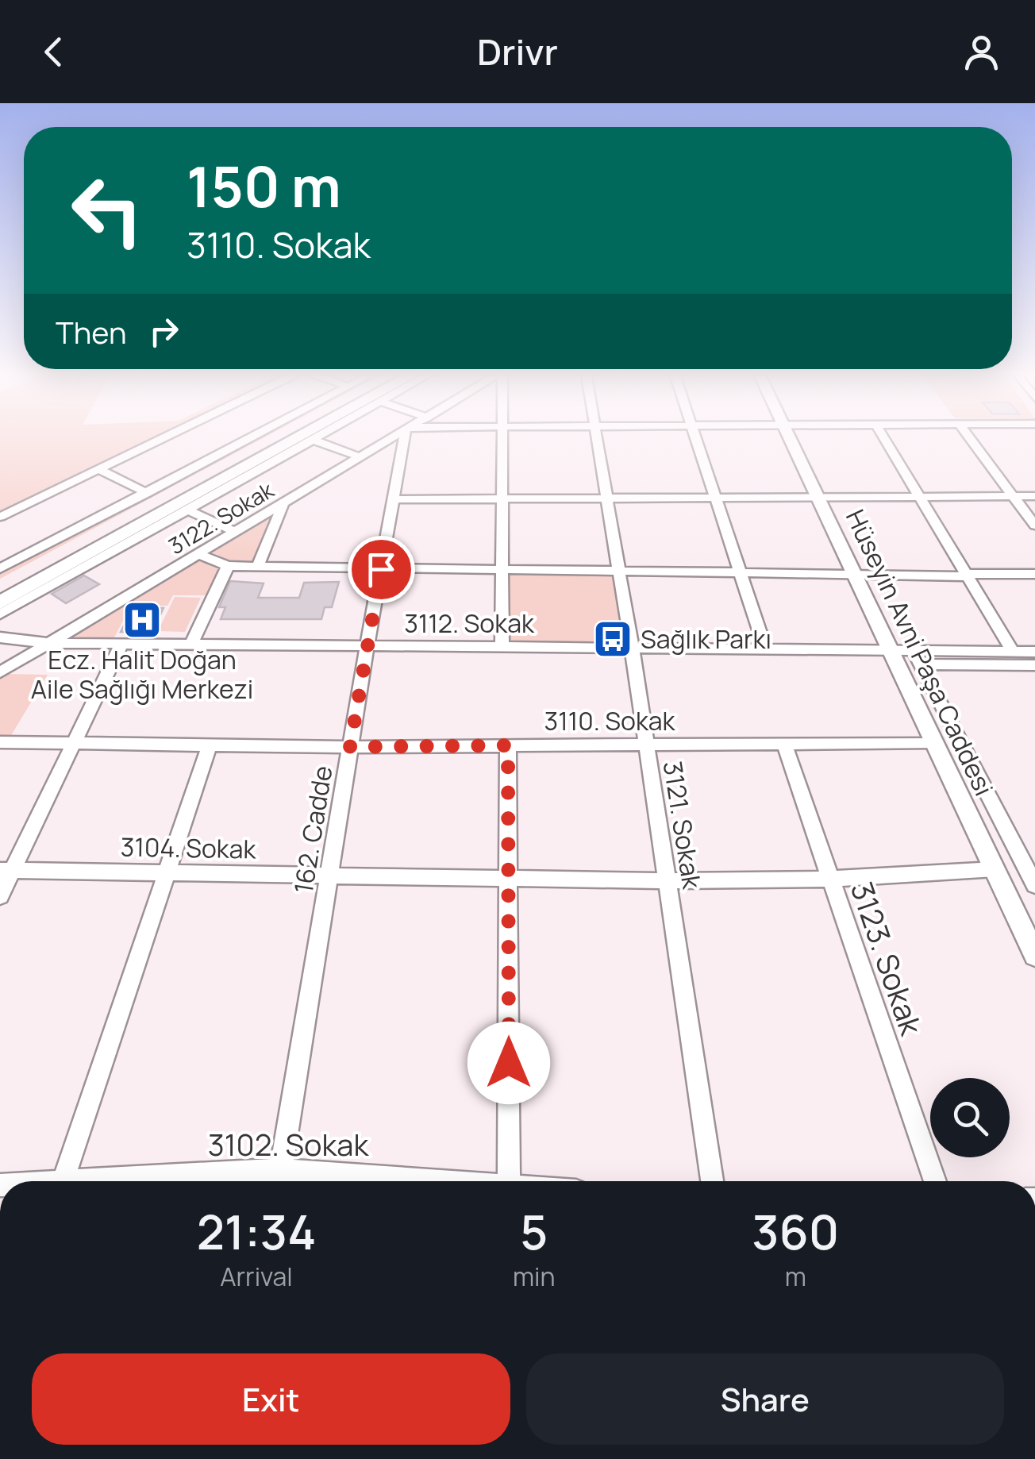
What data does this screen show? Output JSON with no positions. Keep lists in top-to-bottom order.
{
  "streets": {
    "main road": ["Hüseyin Avni Paşa Caddesi"],
    "street": [
      "3122. Sokak",
      "3112. Sokak",
      "3110. Sokak",
      "3121. Sokak",
      "162. Cadde",
      "3104. Sokak",
      "3123. Sokak",
      "3102. Sokak"
    ]
  },
  "crossings": [
    ["3122. Sokak", "3112. Sokak"],
    ["3112. Sokak", "Hüseyin Avni Paşa Caddesi"],
    ["3112. Sokak", "3121. Sokak"],
    ["3112. Sokak", "162. Cadde"],
    ["Hüseyin Avni Paşa Caddesi", "3110. Sokak"],
    ["Hüseyin Avni Paşa Caddesi", "3104. Sokak"],
    ["3110. Sokak", "3121. Sokak"],
    ["3110. Sokak", "162. Cadde"],
    ["3110. Sokak", "3123. Sokak"],
    ["3121. Sokak", "3104. Sokak"],
    ["162. Cadde", "3104. Sokak"],
    ["162. Cadde", "3102. Sokak"],
    ["3104. Sokak", "3123. Sokak"]
  ],
  "places": {
    "hospital": ["Ecz. Halit Doğan Aile Sağlığı Merkezi"],
    "bus stop": ["Sağlık Parkı"]
  },
  "page": {
    "header": "Drivr",
    "turn": ["150 m", "3110. Sokak"],
    "then": "Then",
    "eta": [
      "21:34",
      "Arrival",
      "5",
      "min",
      "360",
      "m"
    ],
    "buttons": ["Exit", "Share"]
  }
}
